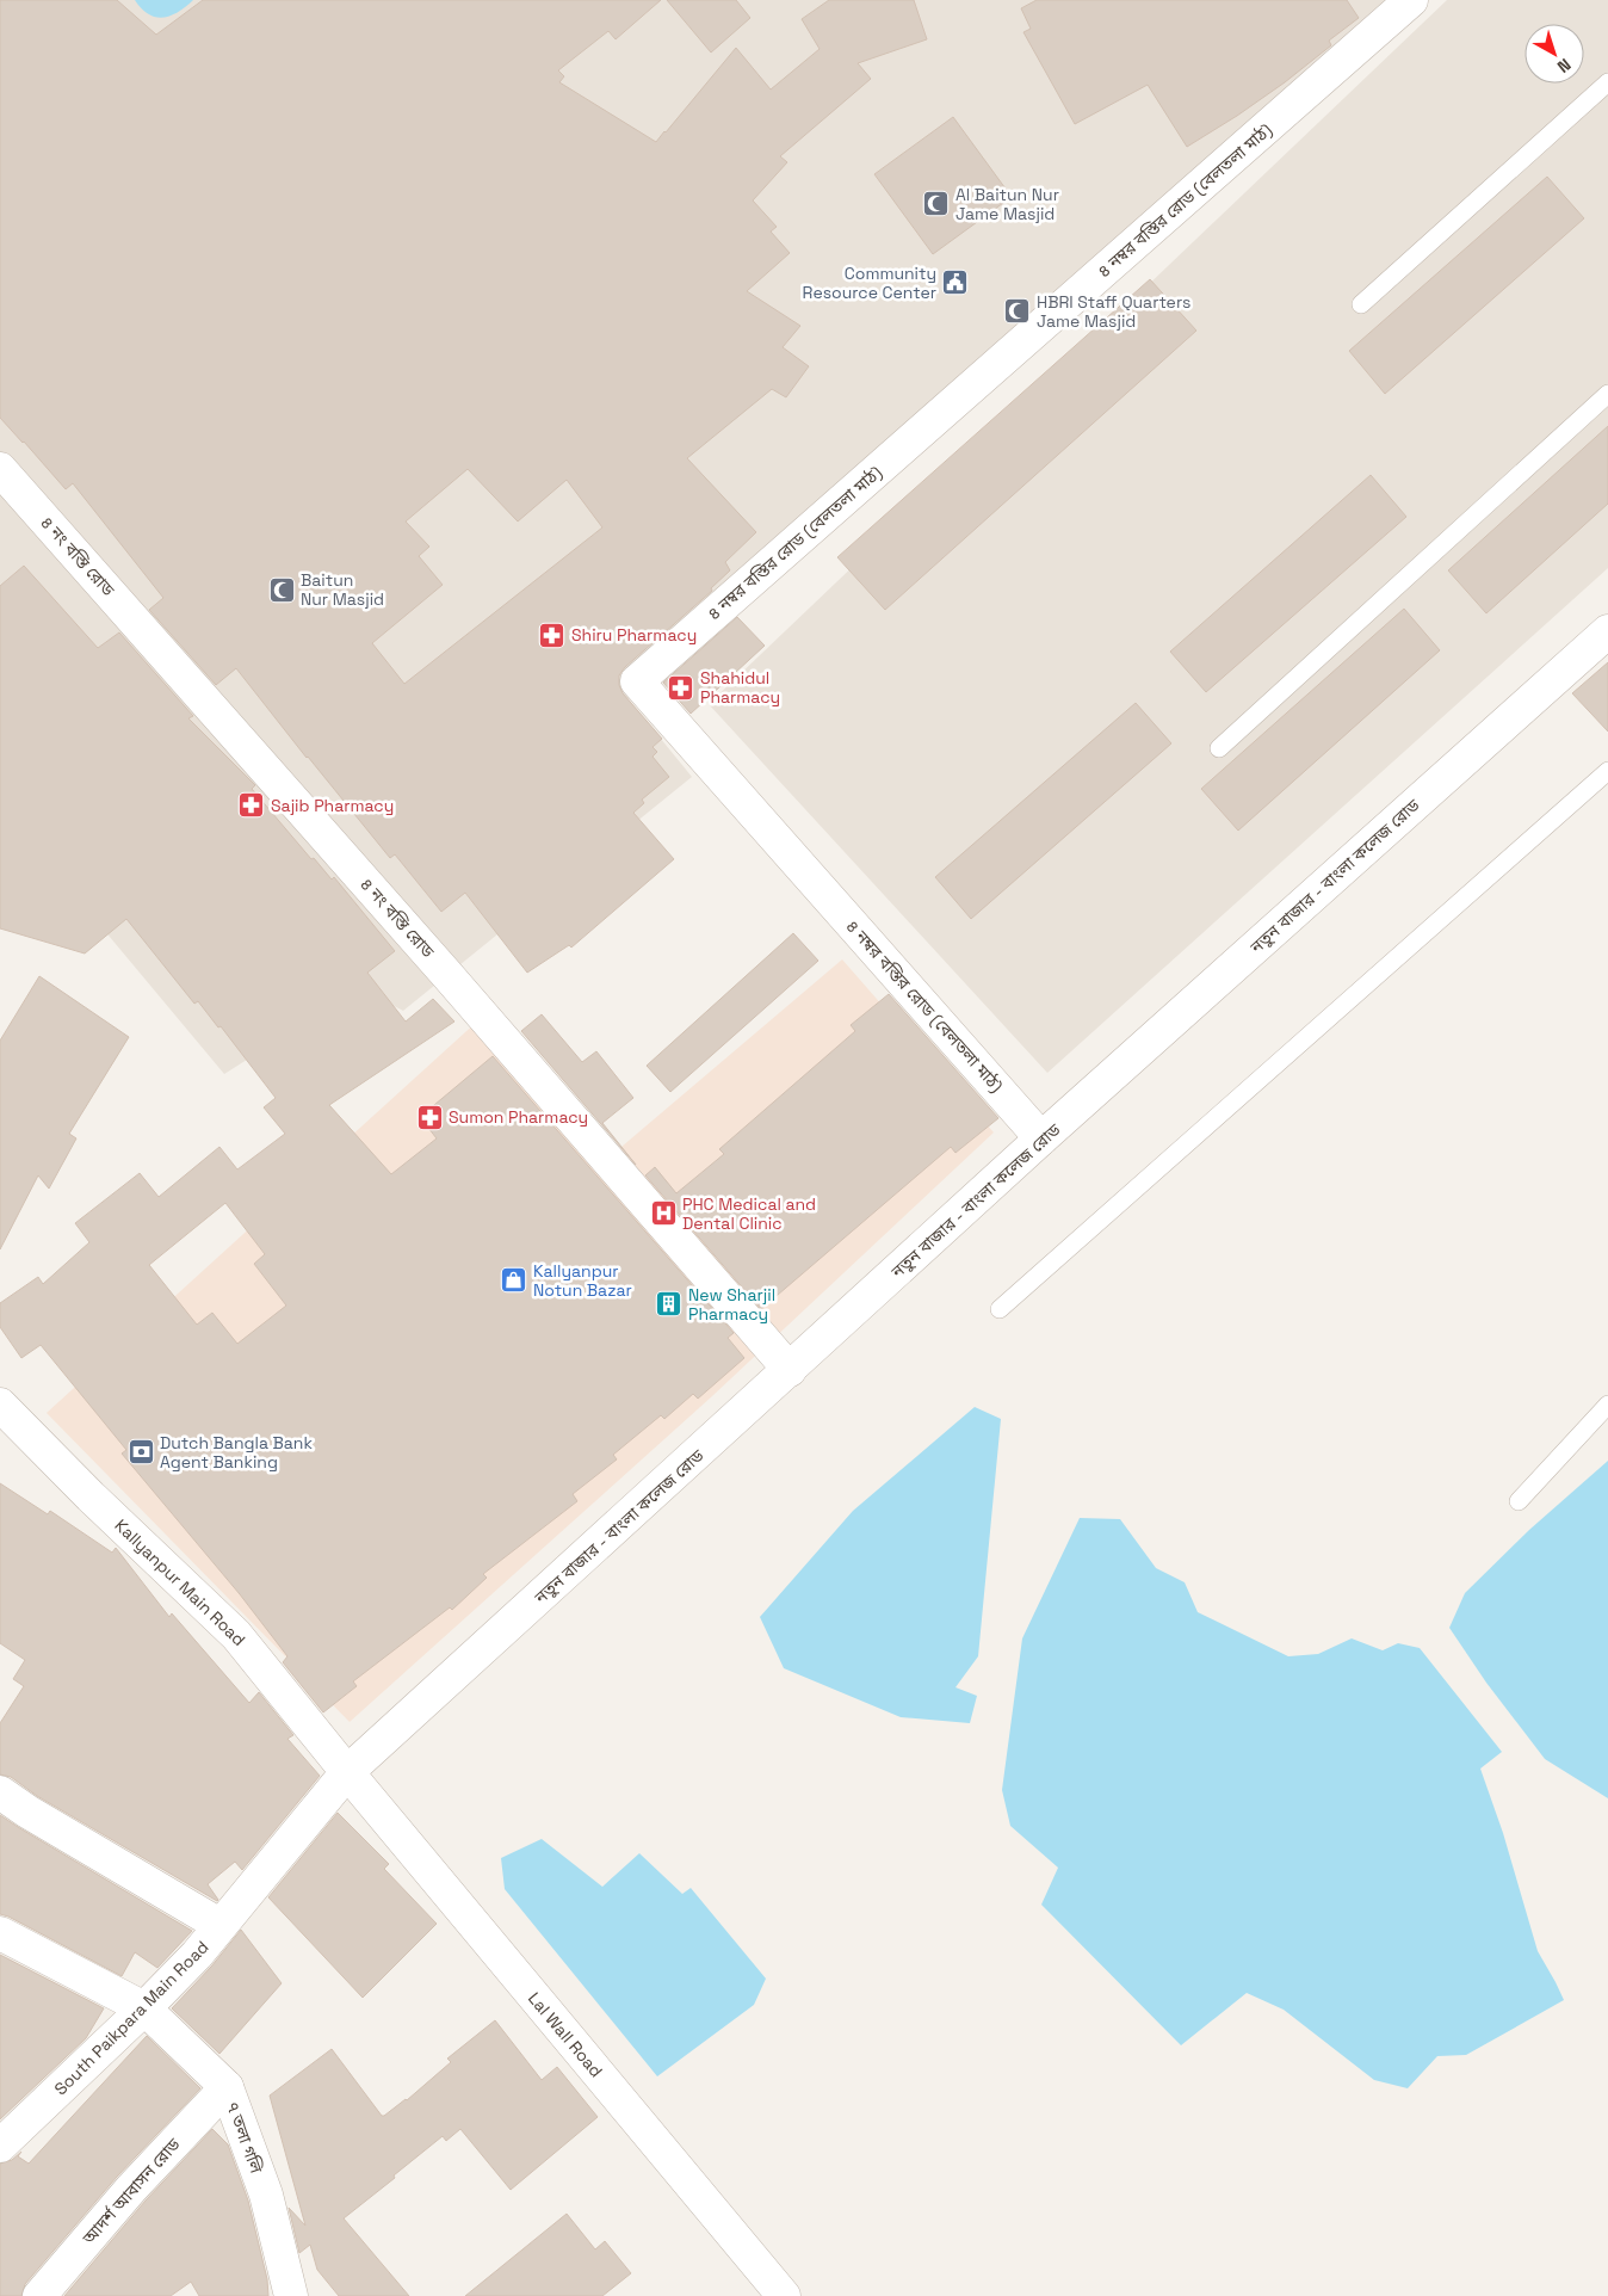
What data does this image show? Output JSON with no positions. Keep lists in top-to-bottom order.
{
  "streets": {
    "street": [
      "৪ নম্বর বস্তির রোড (বেলতলা মাঠ)",
      "৪ নং বস্তি রোড",
      "নতুন বাজার - বাংলা কলেজ রোড",
      "Kallyanpur Main Road",
      "South Paikpara Main Road",
      "Lal Wall Road",
      "৭ তলা গলি",
      "আদর্শ আবাসন রোড"
    ]
  },
  "crossings": [
    ["৪ নম্বর বস্তির রোড (বেলতলা মাঠ)", "নতুন বাজার - বাংলা কলেজ রোড"],
    ["৪ নং বস্তি রোড", "নতুন বাজার - বাংলা কলেজ রোড"],
    ["নতুন বাজার - বাংলা কলেজ রোড", "Kallyanpur Main Road"],
    ["নতুন বাজার - বাংলা কলেজ রোড", "South Paikpara Main Road"],
    ["নতুন বাজার - বাংলা কলেজ রোড", "Lal Wall Road"],
    ["Kallyanpur Main Road", "South Paikpara Main Road"],
    ["Kallyanpur Main Road", "Lal Wall Road"],
    ["South Paikpara Main Road", "Lal Wall Road"],
    ["South Paikpara Main Road", "৭ তলা গলি"],
    ["৭ তলা গলি", "আদর্শ আবাসন রোড"]
  ],
  "places": {
    "mosque": ["Al Baitun Nur Jame Masjid", "HBRI Staff Quarters Jame Masjid", "Baitun Nur Masjid"],
    "public building": ["Community Resource Center"],
    "pharmacy": [
      "Shiru Pharmacy",
      "Shahidul Pharmacy",
      "Sajib Pharmacy",
      "Sumon Pharmacy"
    ],
    "hospital": ["PHC Medical and Dental Clinic"],
    "shop": ["Kallyanpur Notun Bazar"],
    "building": ["New Sharjil Pharmacy"],
    "bank": ["Dutch Bangla Bank Agent Banking"]
  },
  "north": "bottom right"
}
